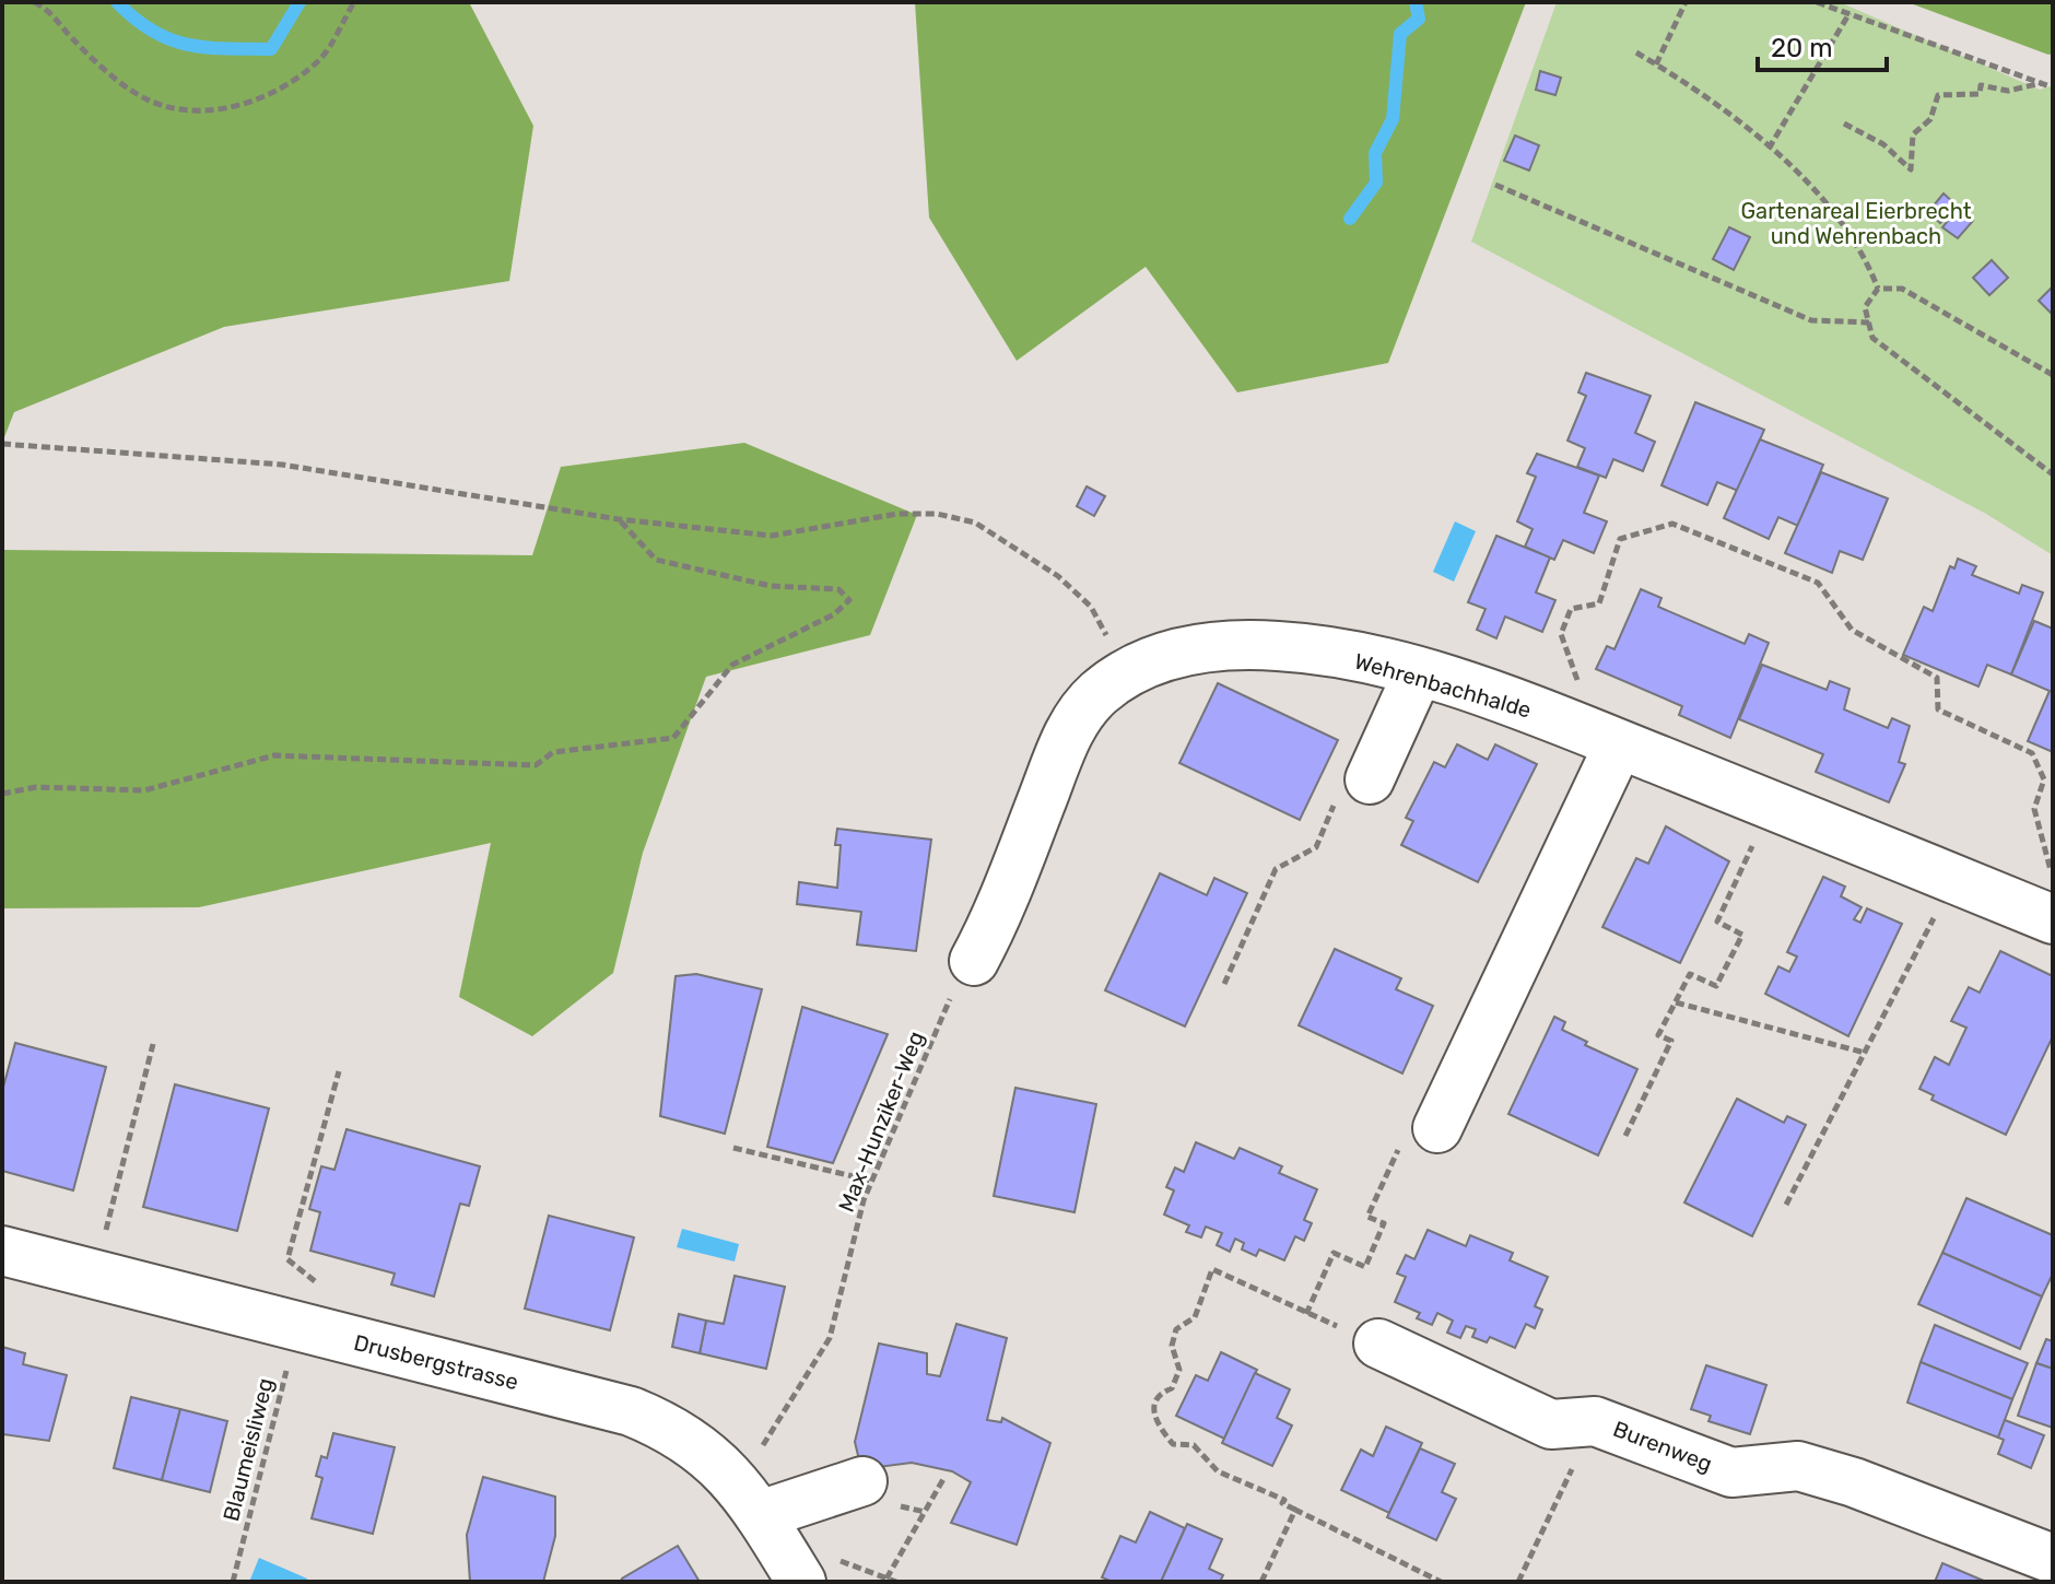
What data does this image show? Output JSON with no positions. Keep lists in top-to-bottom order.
{
  "streets": {
    "street": ["Wehrenbachhalde", "Drusbergstrasse", "Burenweg"],
    "path": ["Max-Hunziker-Weg", "Blaumeisliweg"]
  },
  "crossings": [
    ["Wehrenbachhalde", "Max-Hunziker-Weg"],
    ["Max-Hunziker-Weg", "Drusbergstrasse"],
    ["Drusbergstrasse", "Blaumeisliweg"]
  ],
  "parks": ["Gartenareal Eierbrecht und Wehrenbach"],
  "scale_bar": "20 m"
}
